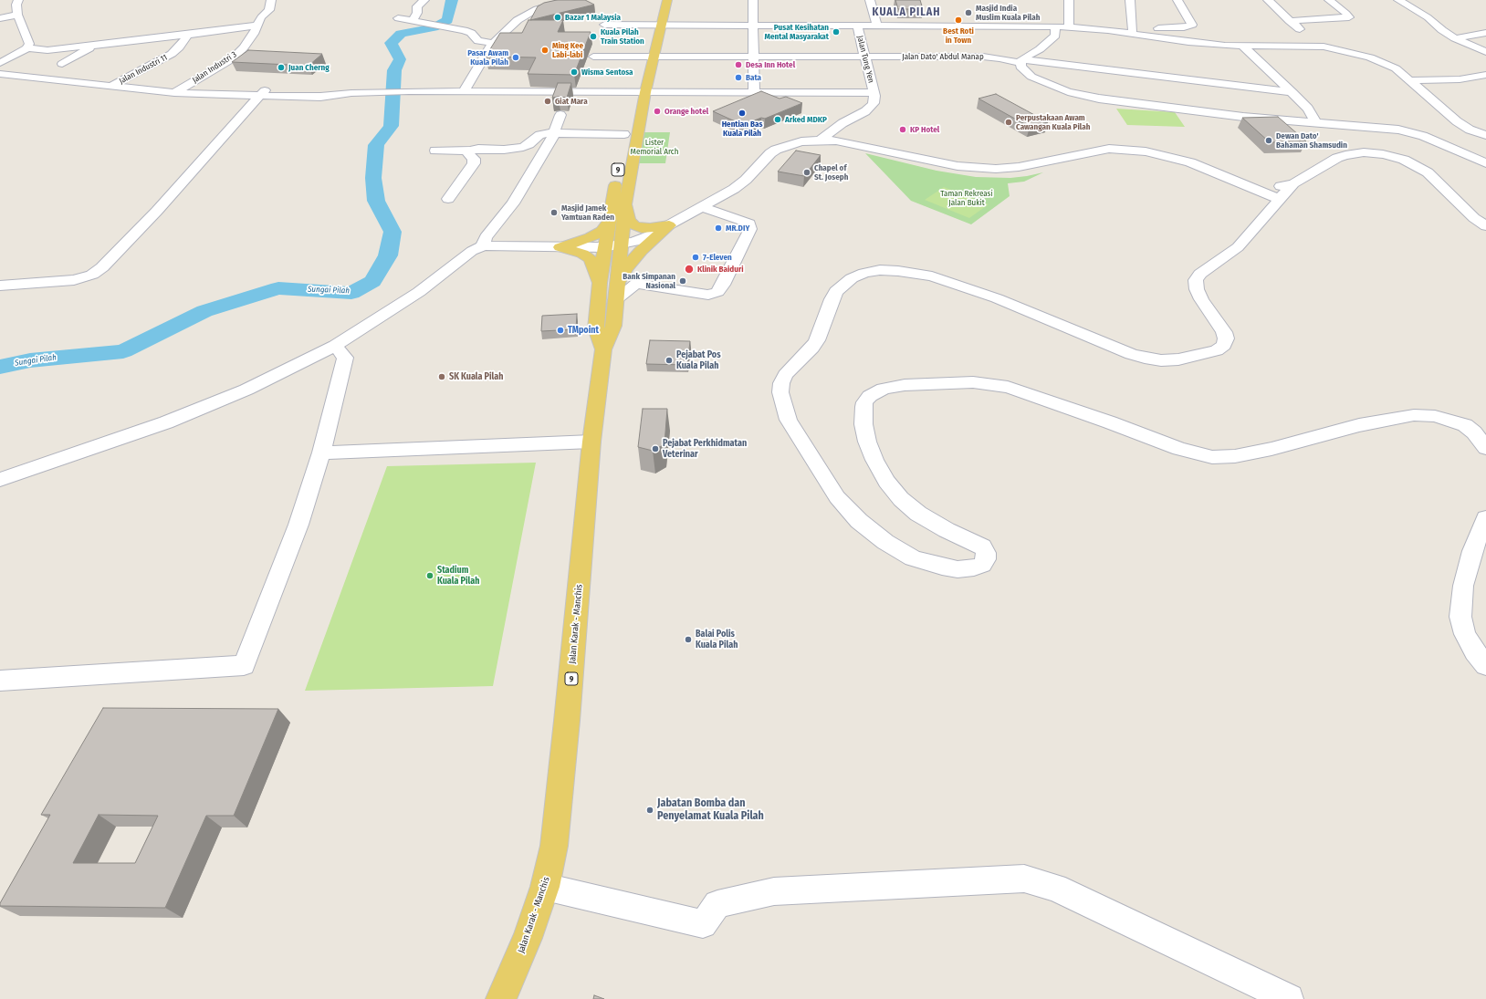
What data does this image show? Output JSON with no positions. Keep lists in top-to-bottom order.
{
  "streets": {
    "main road": ["9", "Jalan Karak - Manchis"],
    "street": [
      "Jalan Dato' Abdul Manap",
      "Jalan Tung Yen",
      "Jalan Industri 3",
      "Jalan Industri 11"
    ]
  },
  "crossings": [
    ["Jalan Dato' Abdul Manap", "Jalan Tung Yen"],
    ["Jalan Dato' Abdul Manap", "9"],
    ["9", "Jalan Karak - Manchis"]
  ],
  "districts": ["KUALA PILAH"],
  "water": ["Sungai Pilah"],
  "parks": ["Lister Memorial Arch", "Taman Rekreasi Jalan Bukit"],
  "places": [
    "Masjid India Muslim Kuala Pilah",
    "Bazar 1 Malaysia",
    "Best Roti in Town",
    "Pusat Kesihatan Mental Masyarakat",
    "Kuala Pilah Train Station",
    "Ming Kee Labi-labi",
    "Pasar Awam Kuala Pilah",
    "Desa Inn Hotel",
    "Juan Cherng",
    "Wisma Sentosa",
    "Bata",
    "Giat Mara",
    "Orange hotel",
    "Hentian Bas Kuala Pilah",
    "Arked MDKP",
    "Perpustakaan Awam Cawangan Kuala Pilah",
    "KP Hotel",
    "Dewan Dato' Bahaman Shamsudin",
    "Chapel of St. Joseph",
    "Masjid Jamek Yamtuan Raden",
    "MR.DIY",
    "7-Eleven",
    "Klinik Baiduri",
    "Bank Simpanan Nasional",
    "TMpoint",
    "Pejabat Pos Kuala Pilah",
    "SK Kuala Pilah",
    "Pejabat Perkhidmatan Veterinar",
    "Stadium Kuala Pilah",
    "Balai Polis Kuala Pilah",
    "Jabatan Bomba dan Penyelamat Kuala Pilah"
  ]
}
